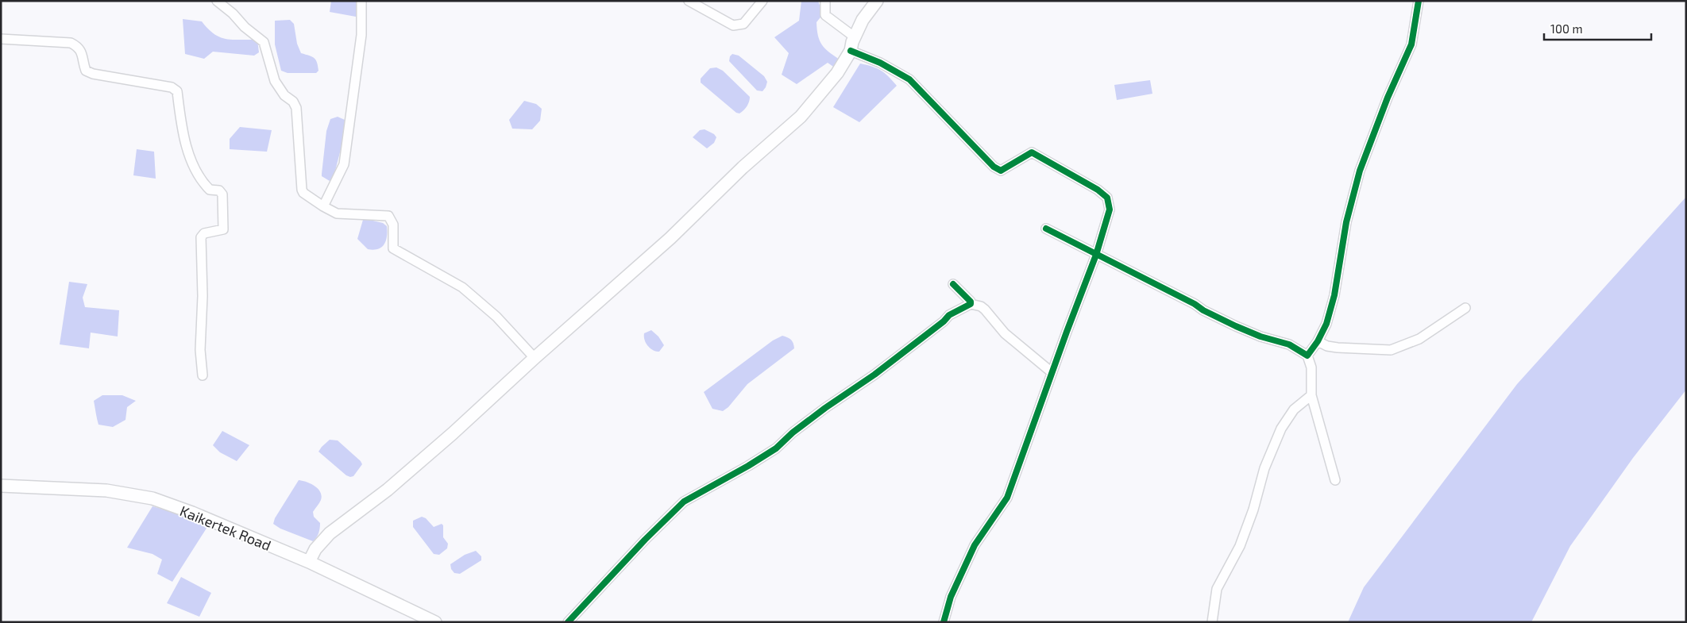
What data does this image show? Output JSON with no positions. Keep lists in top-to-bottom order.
{
  "streets": {
    "main road": ["Kaikertek Road"]
  },
  "scale_bar": "100 m"
}
